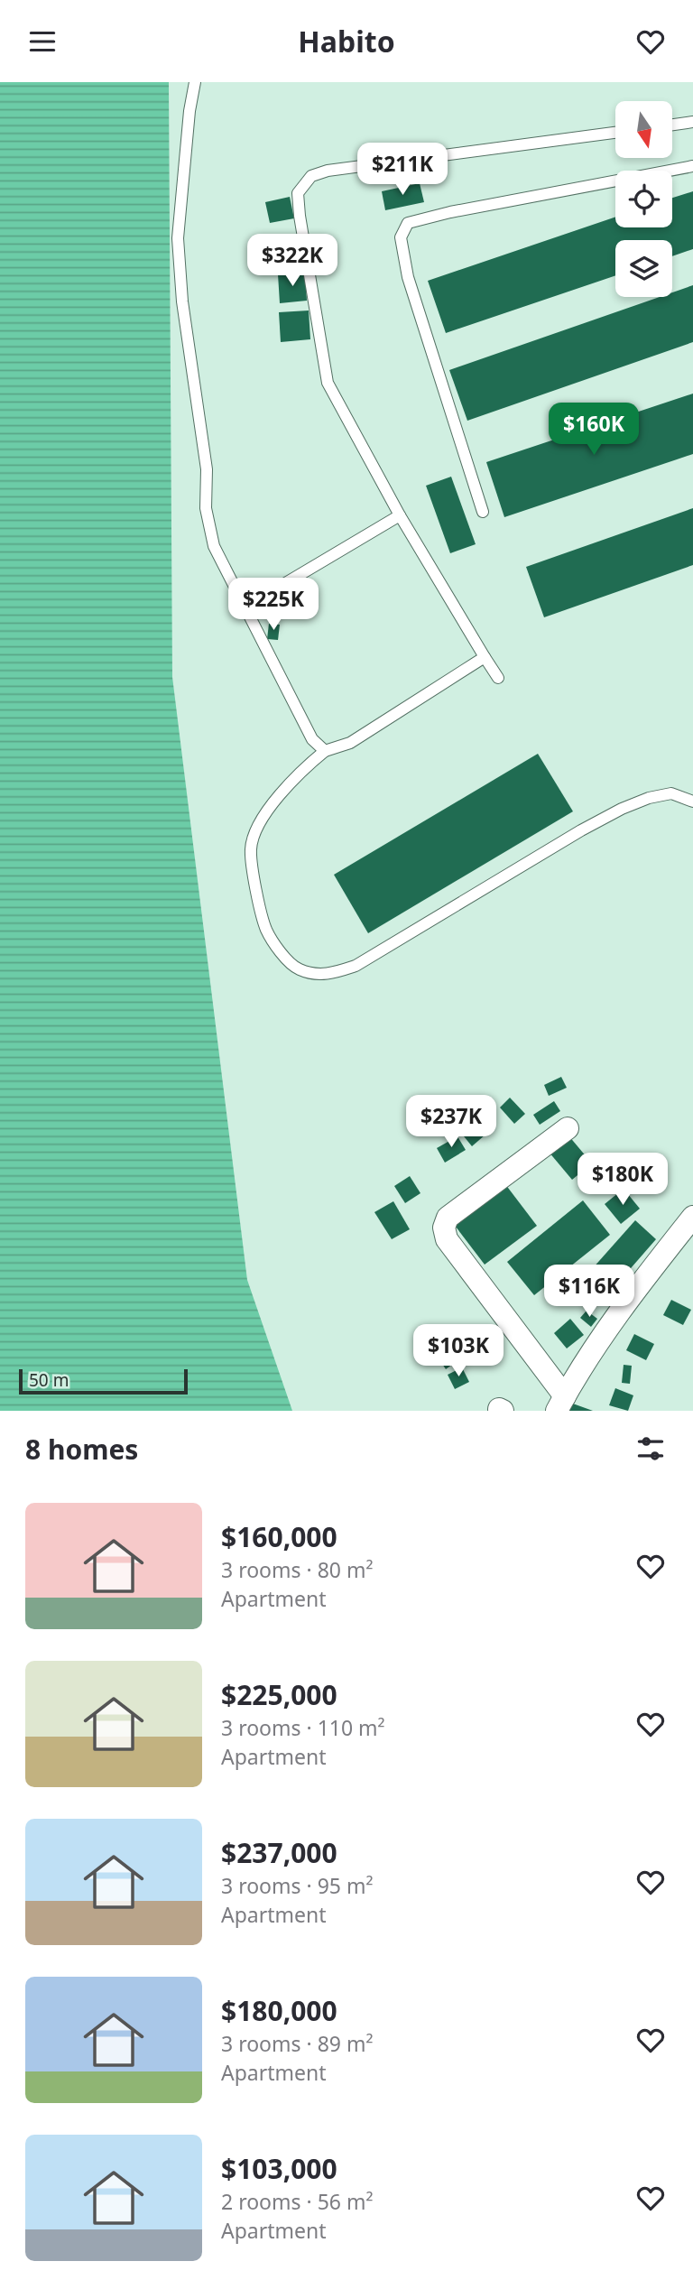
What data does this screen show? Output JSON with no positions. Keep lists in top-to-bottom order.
{
  "scale_bar": "50 m",
  "north": "bottom",
  "page": {
    "header": "Habito",
    "price": [
      "$211K",
      "$322K",
      "$160K",
      "$225K",
      "$237K",
      "$180K",
      "$116K",
      "$103K"
    ],
    "scale": "50 m",
    "heading": "8 homes",
    "list": [
      {
        "name": "$160,000",
        "note": "3 rooms · 80 m² · Apartment"
      },
      {
        "name": "$225,000",
        "note": "3 rooms · 110 m² · Apartment"
      },
      {
        "name": "$237,000",
        "note": "3 rooms · 95 m² · Apartment"
      },
      {
        "name": "$180,000",
        "note": "3 rooms · 89 m² · Apartment"
      },
      {
        "name": "$103,000",
        "note": "2 rooms · 56 m² · Apartment"
      }
    ]
  }
}
